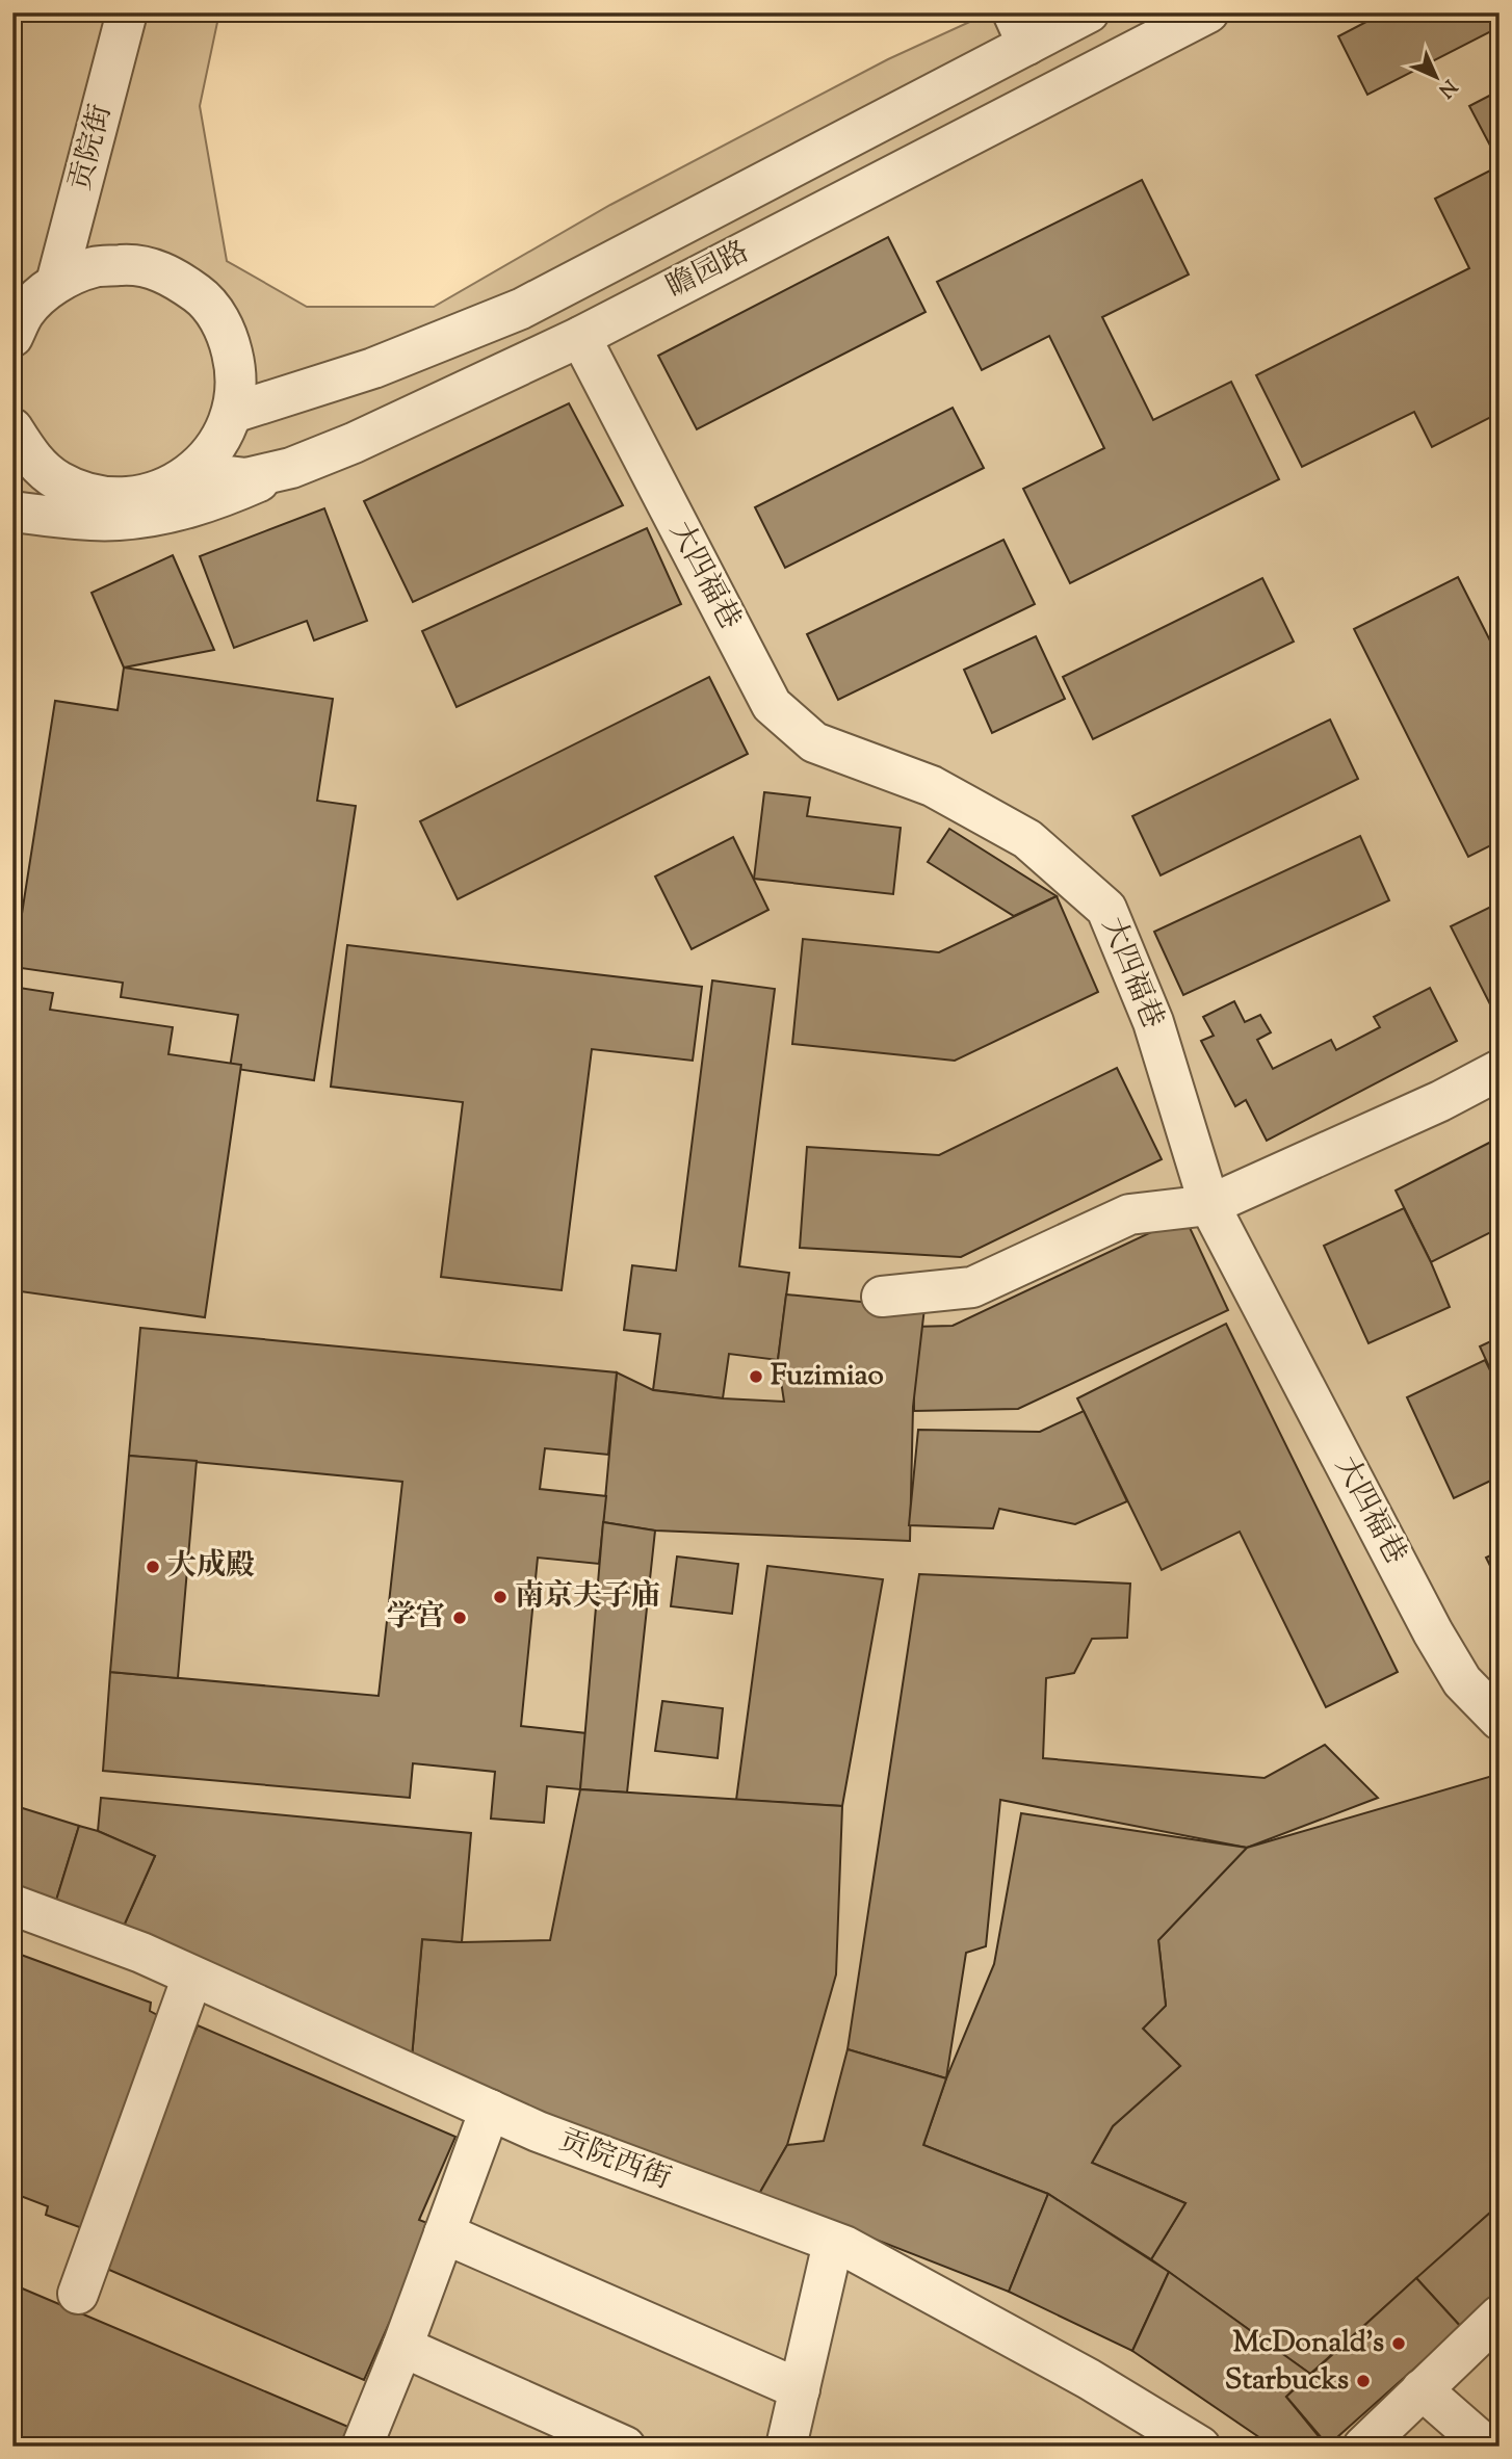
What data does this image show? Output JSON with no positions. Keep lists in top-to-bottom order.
{
  "streets": {
    "street": [
      "贡院街",
      "瞻园路",
      "大四福巷",
      "贡院西街"
    ]
  },
  "crossings": [
    ["瞻园路", "大四福巷"]
  ],
  "places": [
    "Fuzimiao",
    "大成殿",
    "南京夫子庙",
    "学宫",
    "McDonald's",
    "Starbucks"
  ],
  "north": "bottom right"
}
